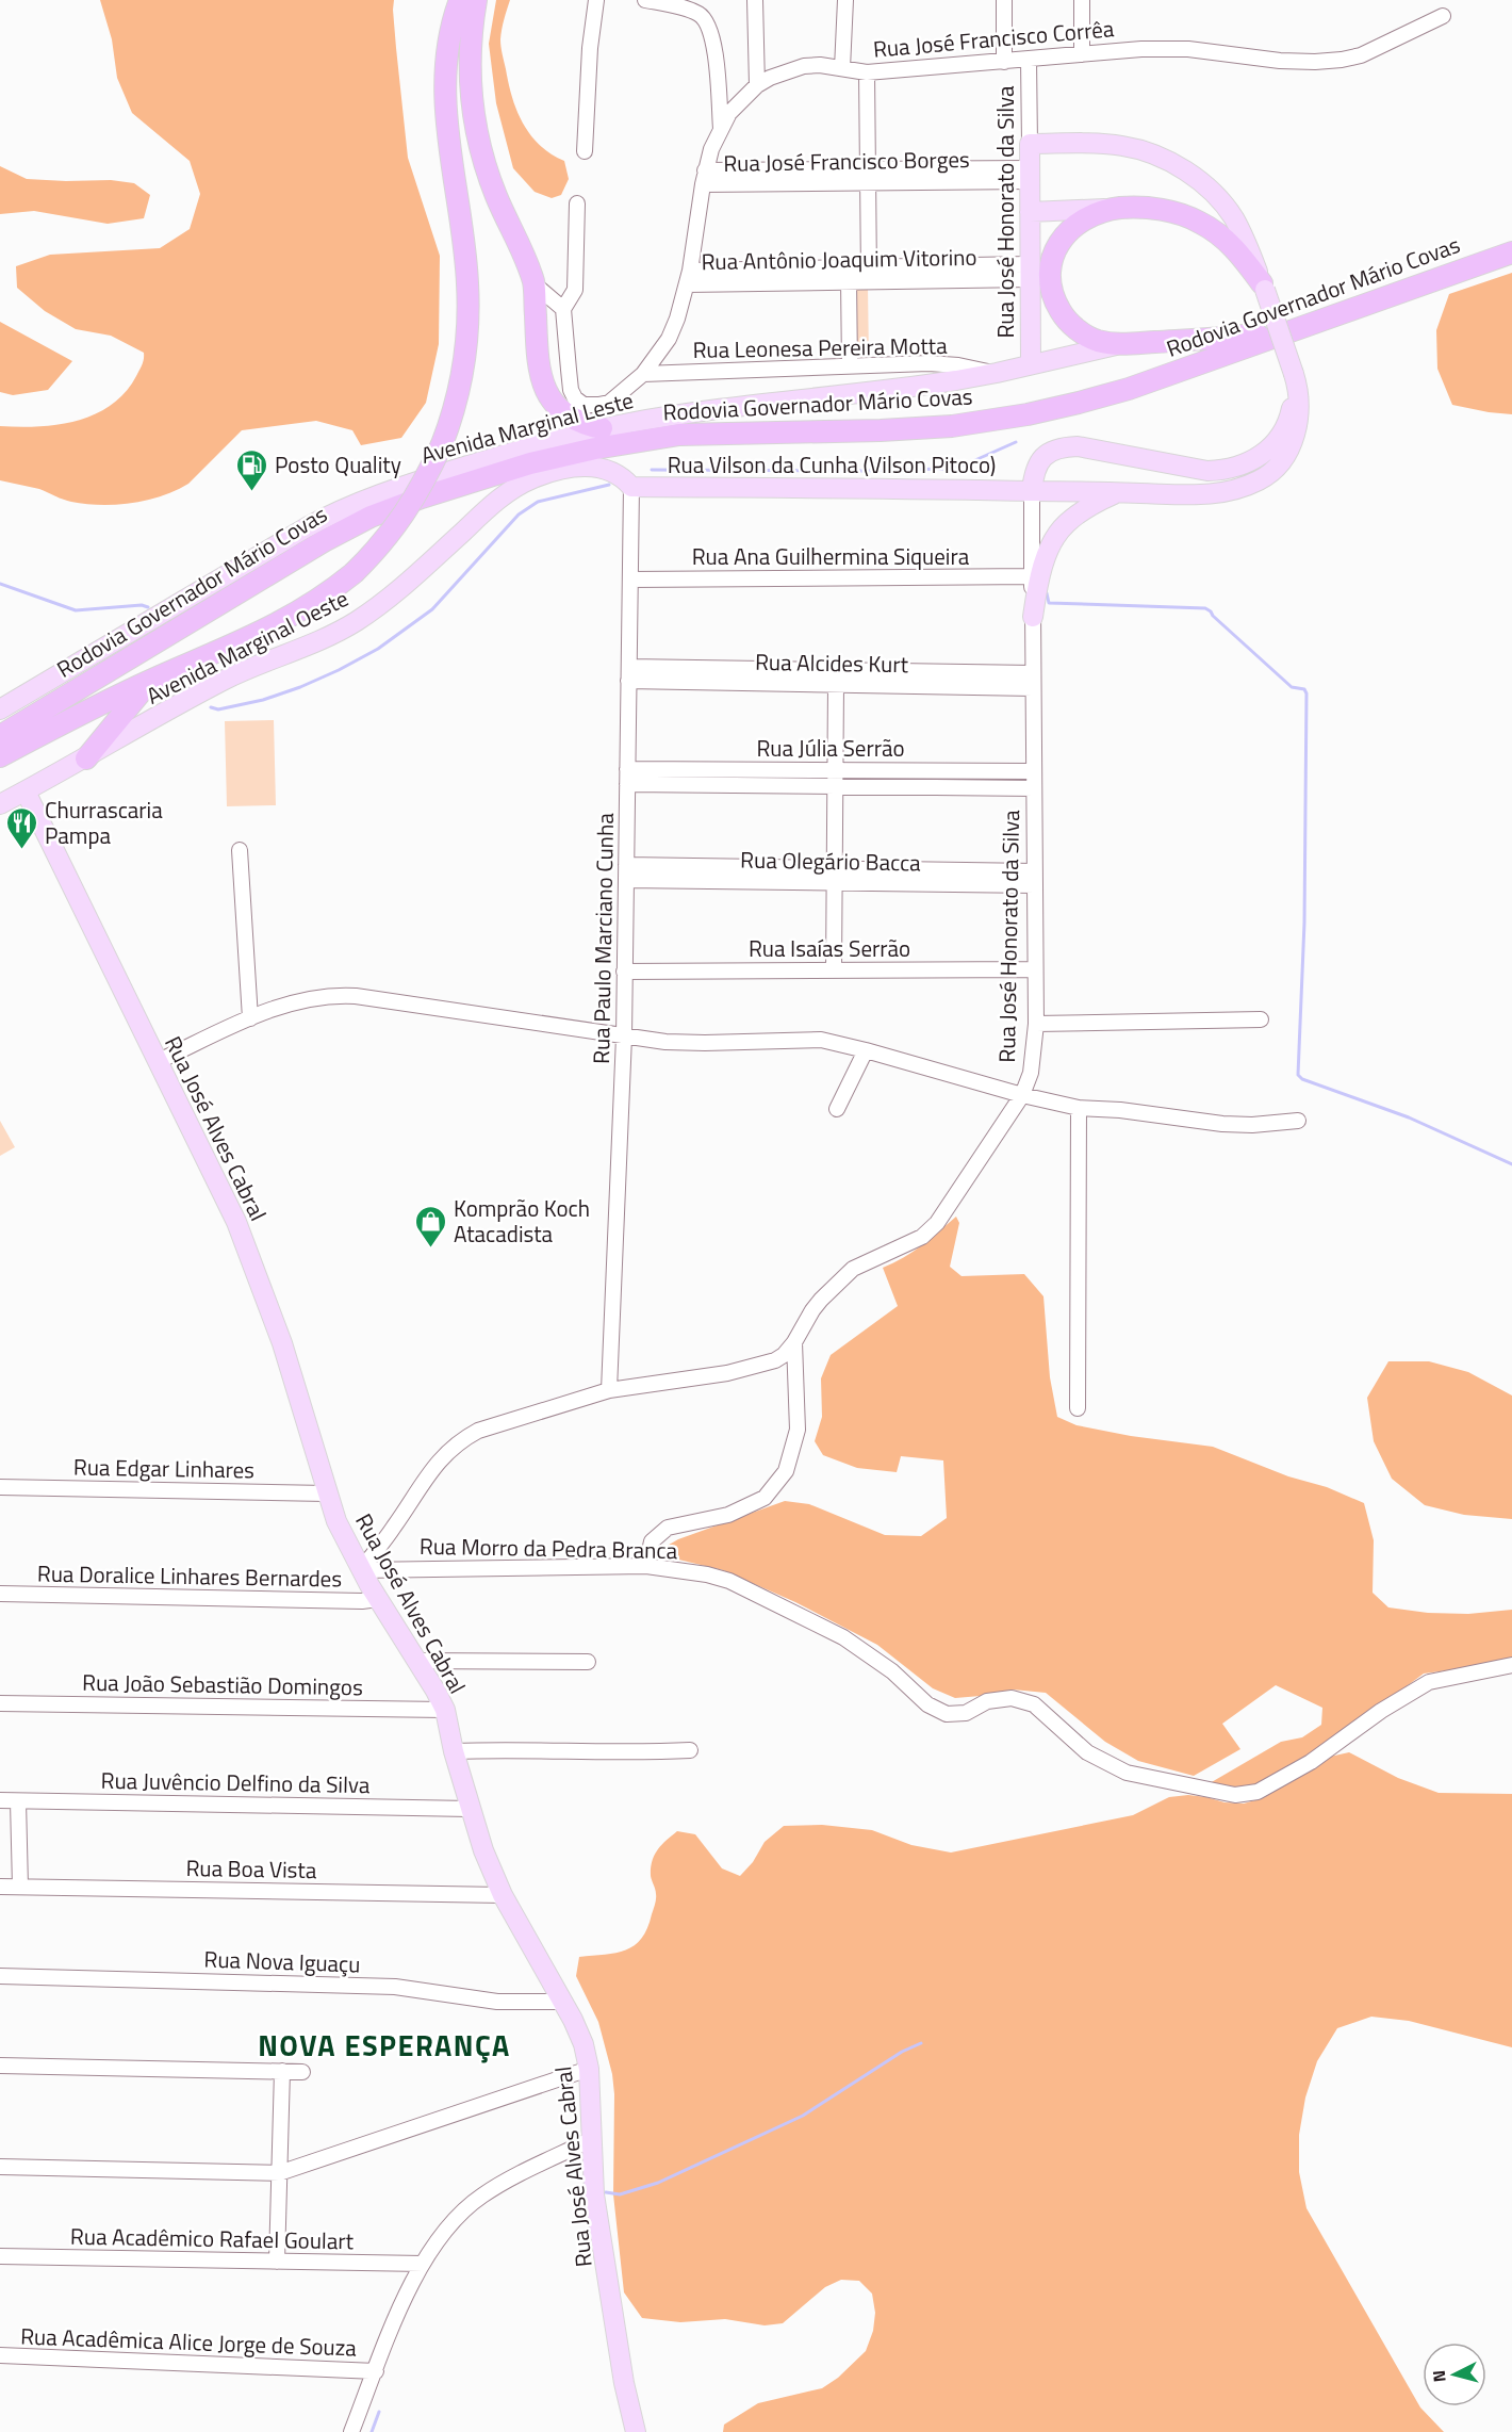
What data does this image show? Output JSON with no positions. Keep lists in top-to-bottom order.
{
  "streets": {
    "highway": ["Rodovia Governador Mário Covas"],
    "main road": [
      "Rua José Honorato da Silva",
      "Avenida Marginal Leste",
      "Rua Vilson da Cunha (Vilson Pitoco)",
      "Avenida Marginal Oeste",
      "Rua José Alves Cabral"
    ],
    "street": [
      "Rua José Francisco Corrêa",
      "Rua José Francisco Borges",
      "Rua Antônio Joaquim Vitorino",
      "Rua Leonesa Pereira Motta",
      "Rua Ana Guilhermina Siqueira",
      "Rua Alcides Kurt",
      "Rua Júlia Serrão",
      "Rua Olegário Bacca",
      "Rua Paulo Marciano Cunha",
      "Rua Isaías Serrão",
      "Rua Edgar Linhares",
      "Rua Morro da Pedra Branca",
      "Rua Doralice Linhares Bernardes",
      "Rua João Sebastião Domingos",
      "Rua Juvêncio Delfino da Silva",
      "Rua Boa Vista",
      "Rua Nova Iguaçu",
      "Rua Acadêmico Rafael Goulart",
      "Rua Acadêmica Alice Jorge de Souza"
    ]
  },
  "crossings": [
    ["Rua José Francisco Corrêa", "Rua José Francisco Borges"],
    ["Rua José Francisco Corrêa", "Rua José Honorato da Silva"],
    ["Rua José Francisco Corrêa", "Rua Antônio Joaquim Vitorino"],
    ["Rua José Francisco Corrêa", "Rua Leonesa Pereira Motta"],
    ["Rua José Francisco Borges", "Rua José Honorato da Silva"],
    ["Rua José Honorato da Silva", "Rua Antônio Joaquim Vitorino"],
    ["Rua José Honorato da Silva", "Avenida Marginal Leste"],
    ["Rua José Honorato da Silva", "Rua Alcides Kurt"],
    ["Rua José Honorato da Silva", "Rua Júlia Serrão"],
    ["Rua José Honorato da Silva", "Rua Olegário Bacca"],
    ["Rua José Honorato da Silva", "Rua Paulo Marciano Cunha"],
    ["Rua José Honorato da Silva", "Rua Isaías Serrão"],
    ["Rua José Honorato da Silva", "Rua José Alves Cabral"],
    ["Rua José Honorato da Silva", "Rua Morro da Pedra Branca"],
    ["Rua Leonesa Pereira Motta", "Avenida Marginal Leste"],
    ["Rua Vilson da Cunha (Vilson Pitoco)", "Avenida Marginal Oeste"],
    ["Rua Vilson da Cunha (Vilson Pitoco)", "Rua Paulo Marciano Cunha"],
    ["Rua Ana Guilhermina Siqueira", "Rua Paulo Marciano Cunha"],
    ["Avenida Marginal Oeste", "Rua Paulo Marciano Cunha"],
    ["Avenida Marginal Oeste", "Rua José Alves Cabral"],
    ["Rua Alcides Kurt", "Rua Paulo Marciano Cunha"],
    ["Rua Júlia Serrão", "Rua Paulo Marciano Cunha"],
    ["Rua Olegário Bacca", "Rua Paulo Marciano Cunha"],
    ["Rua Paulo Marciano Cunha", "Rua Isaías Serrão"],
    ["Rua José Alves Cabral", "Rua Edgar Linhares"],
    ["Rua José Alves Cabral", "Rua Morro da Pedra Branca"],
    ["Rua José Alves Cabral", "Rua Doralice Linhares Bernardes"],
    ["Rua José Alves Cabral", "Rua João Sebastião Domingos"],
    ["Rua José Alves Cabral", "Rua Juvêncio Delfino da Silva"],
    ["Rua José Alves Cabral", "Rua Boa Vista"],
    ["Rua José Alves Cabral", "Rua Nova Iguaçu"]
  ],
  "districts": ["NOVA ESPERANÇA"],
  "places": {
    "fuel station": ["Posto Quality"],
    "restaurant": ["Churrascaria Pampa"],
    "shop": ["Komprão Koch Atacadista"]
  },
  "north": "left"
}
